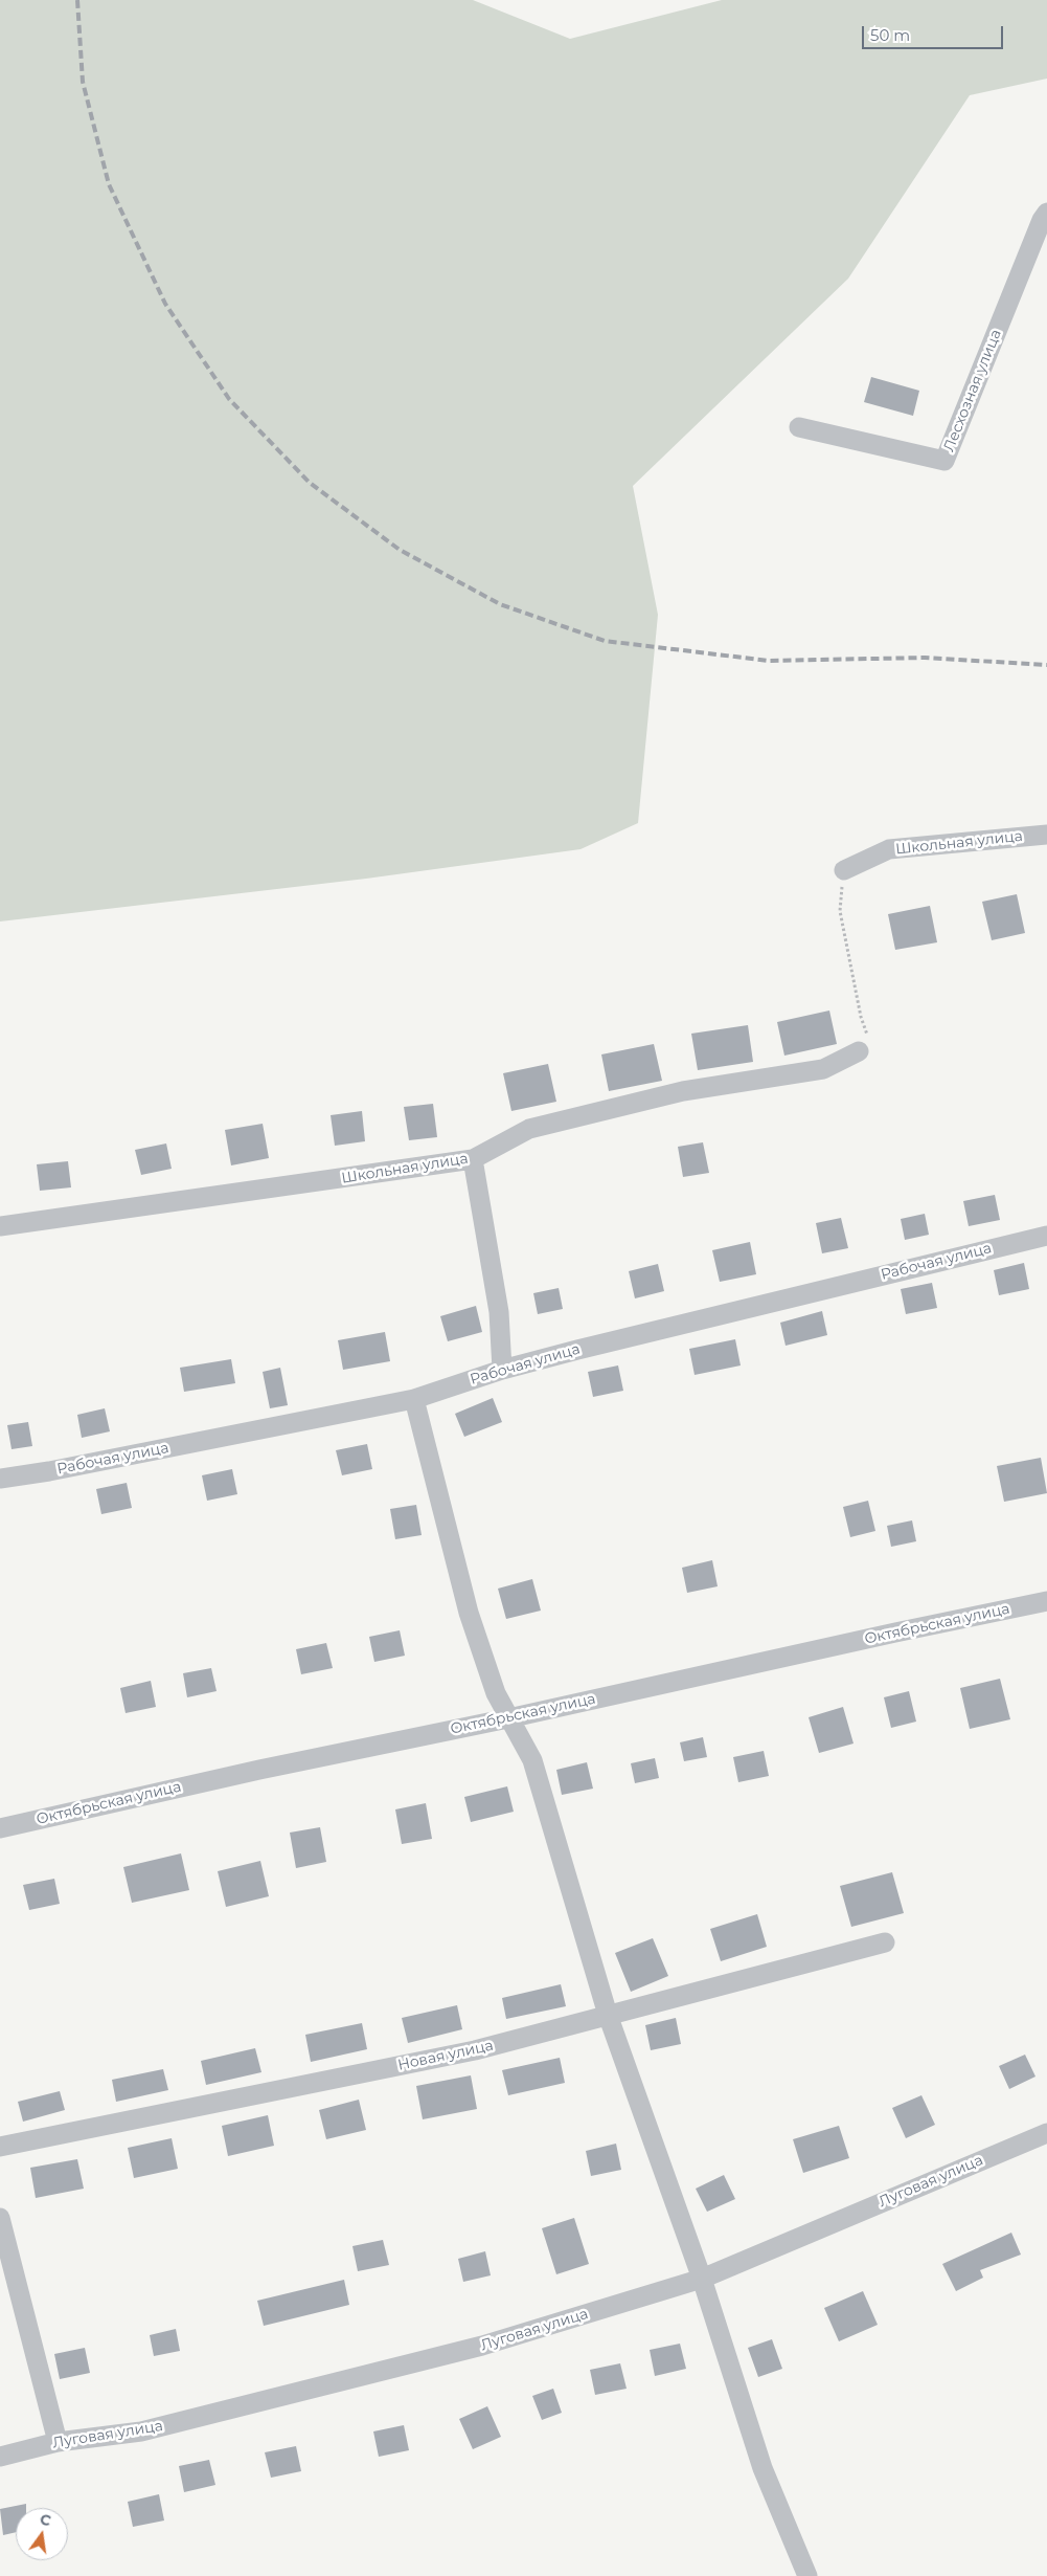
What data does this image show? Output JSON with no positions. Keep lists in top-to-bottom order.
{
  "streets": {
    "street": [
      "Лесхозная улица",
      "Школьная улица",
      "Рабочая улица",
      "Октябрьская улица",
      "Новая улица",
      "Луговая улица"
    ]
  },
  "scale_bar": "50 m",
  "north": "top"
}
